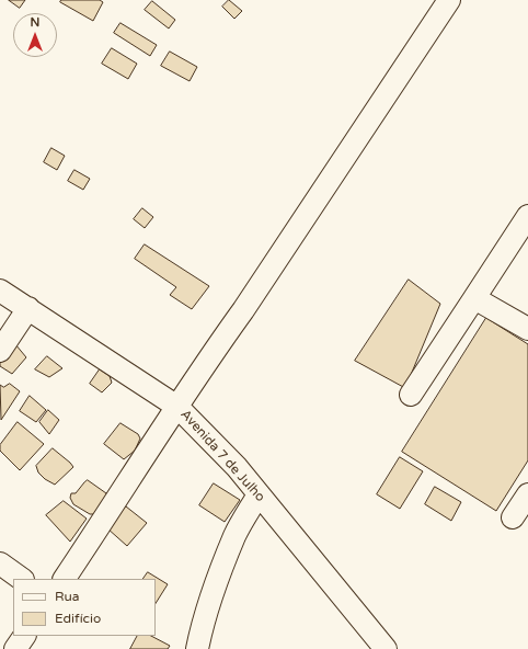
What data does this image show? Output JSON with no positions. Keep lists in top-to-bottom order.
{
  "streets": {
    "street": ["Avenida 7 de Julho"]
  },
  "legend": ["Rua", "Edifício"],
  "north": "top"
}
